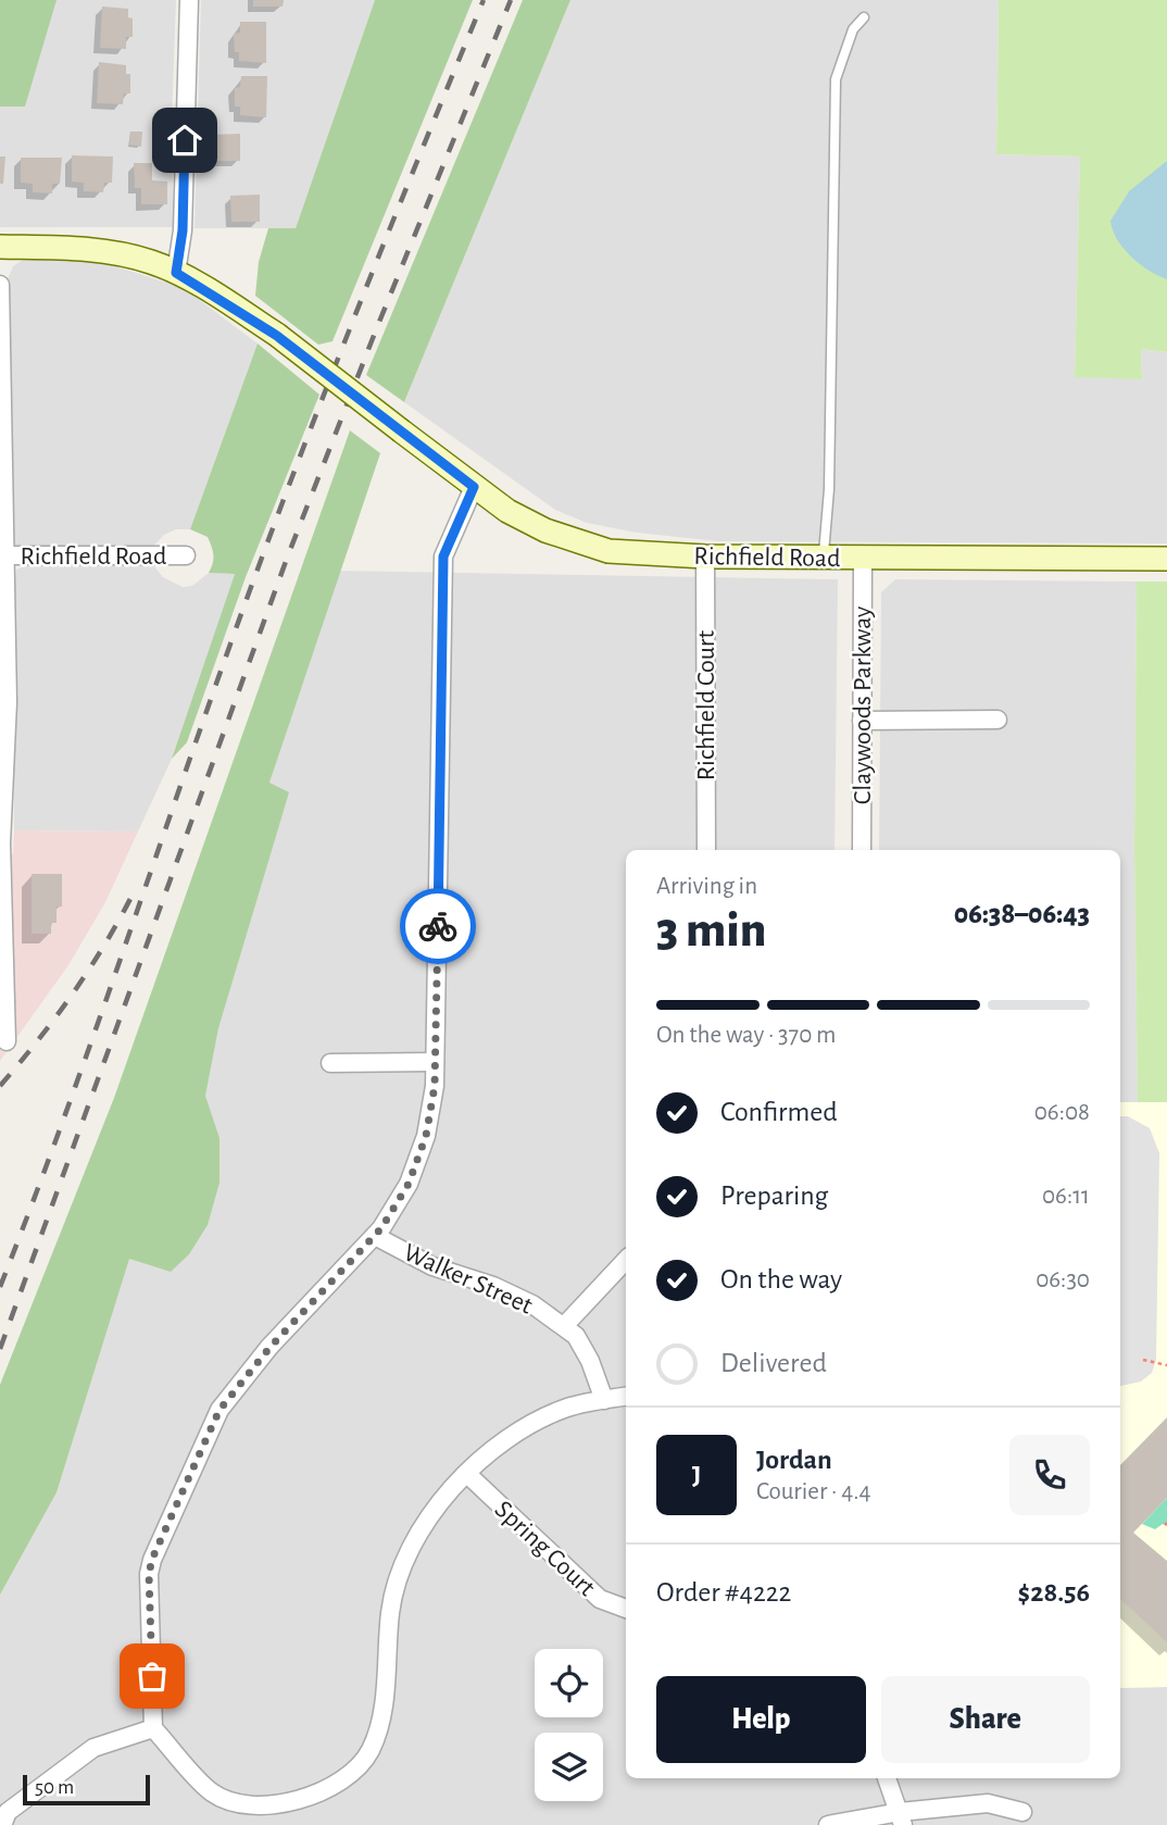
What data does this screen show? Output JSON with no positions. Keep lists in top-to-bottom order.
{
  "streets": {
    "street": [
      "Richfield Road",
      "Richfield Court",
      "Claywoods Parkway",
      "Walker Street",
      "Spring Court"
    ]
  },
  "crossings": [
    ["Richfield Road", "Richfield Court"],
    ["Richfield Road", "Claywoods Parkway"]
  ],
  "scale_bar": "50 m",
  "page": {
    "heading": ["3 min", "Arriving in", "06:38–06:43"],
    "panel": [
      "Jordan",
      "Courier · 4.4",
      "Order #4222",
      "$28.56"
    ],
    "bar": "On the way · 370 m",
    "list": [
      ["Confirmed", "06:08"],
      ["Preparing", "06:11"],
      ["On the way", "06:30"],
      "Delivered"
    ],
    "round": "J",
    "buttons": ["Help", "Share"],
    "scale": "50 m"
  }
}
